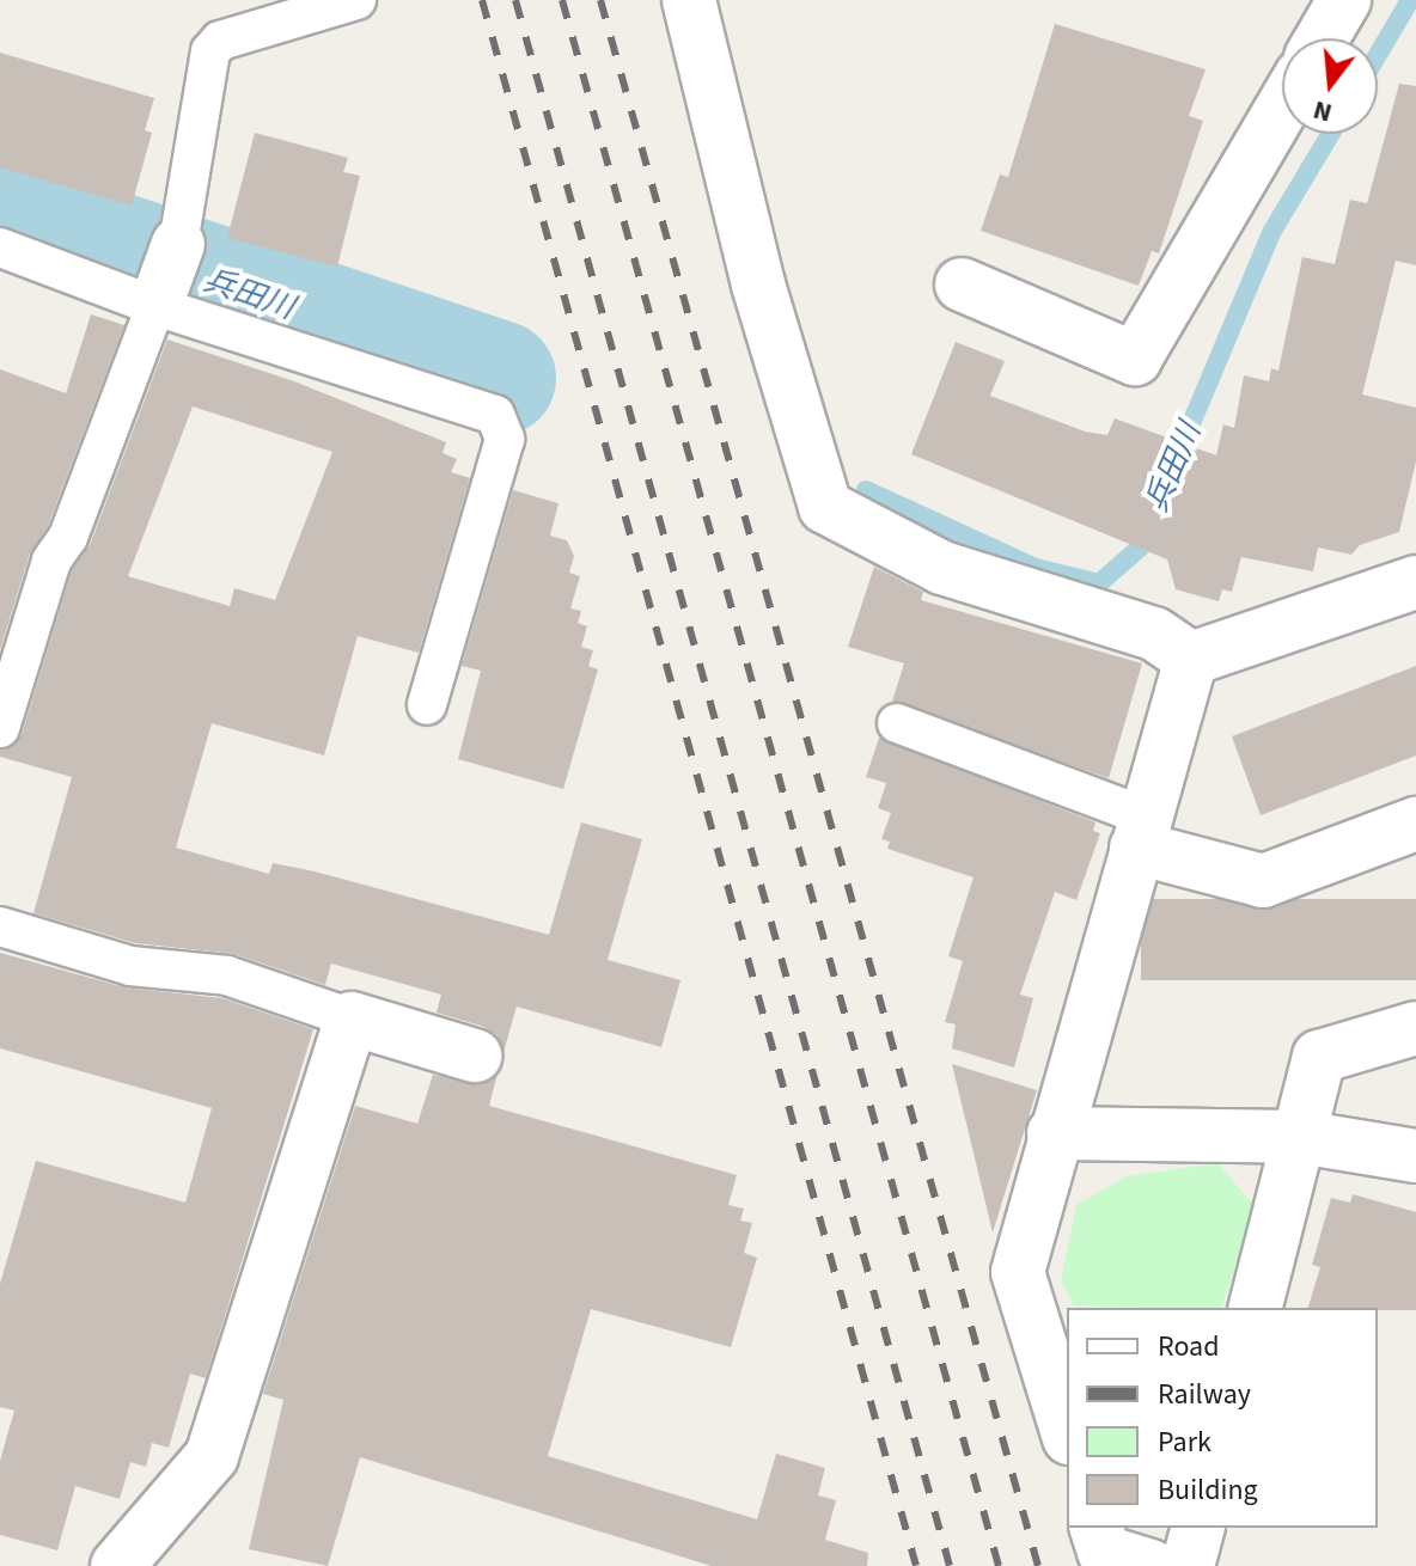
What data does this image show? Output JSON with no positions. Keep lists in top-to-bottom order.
{
  "water": ["兵田川"],
  "legend": [
    "Road",
    "Railway",
    "Park",
    "Building"
  ],
  "north": "bottom"
}
